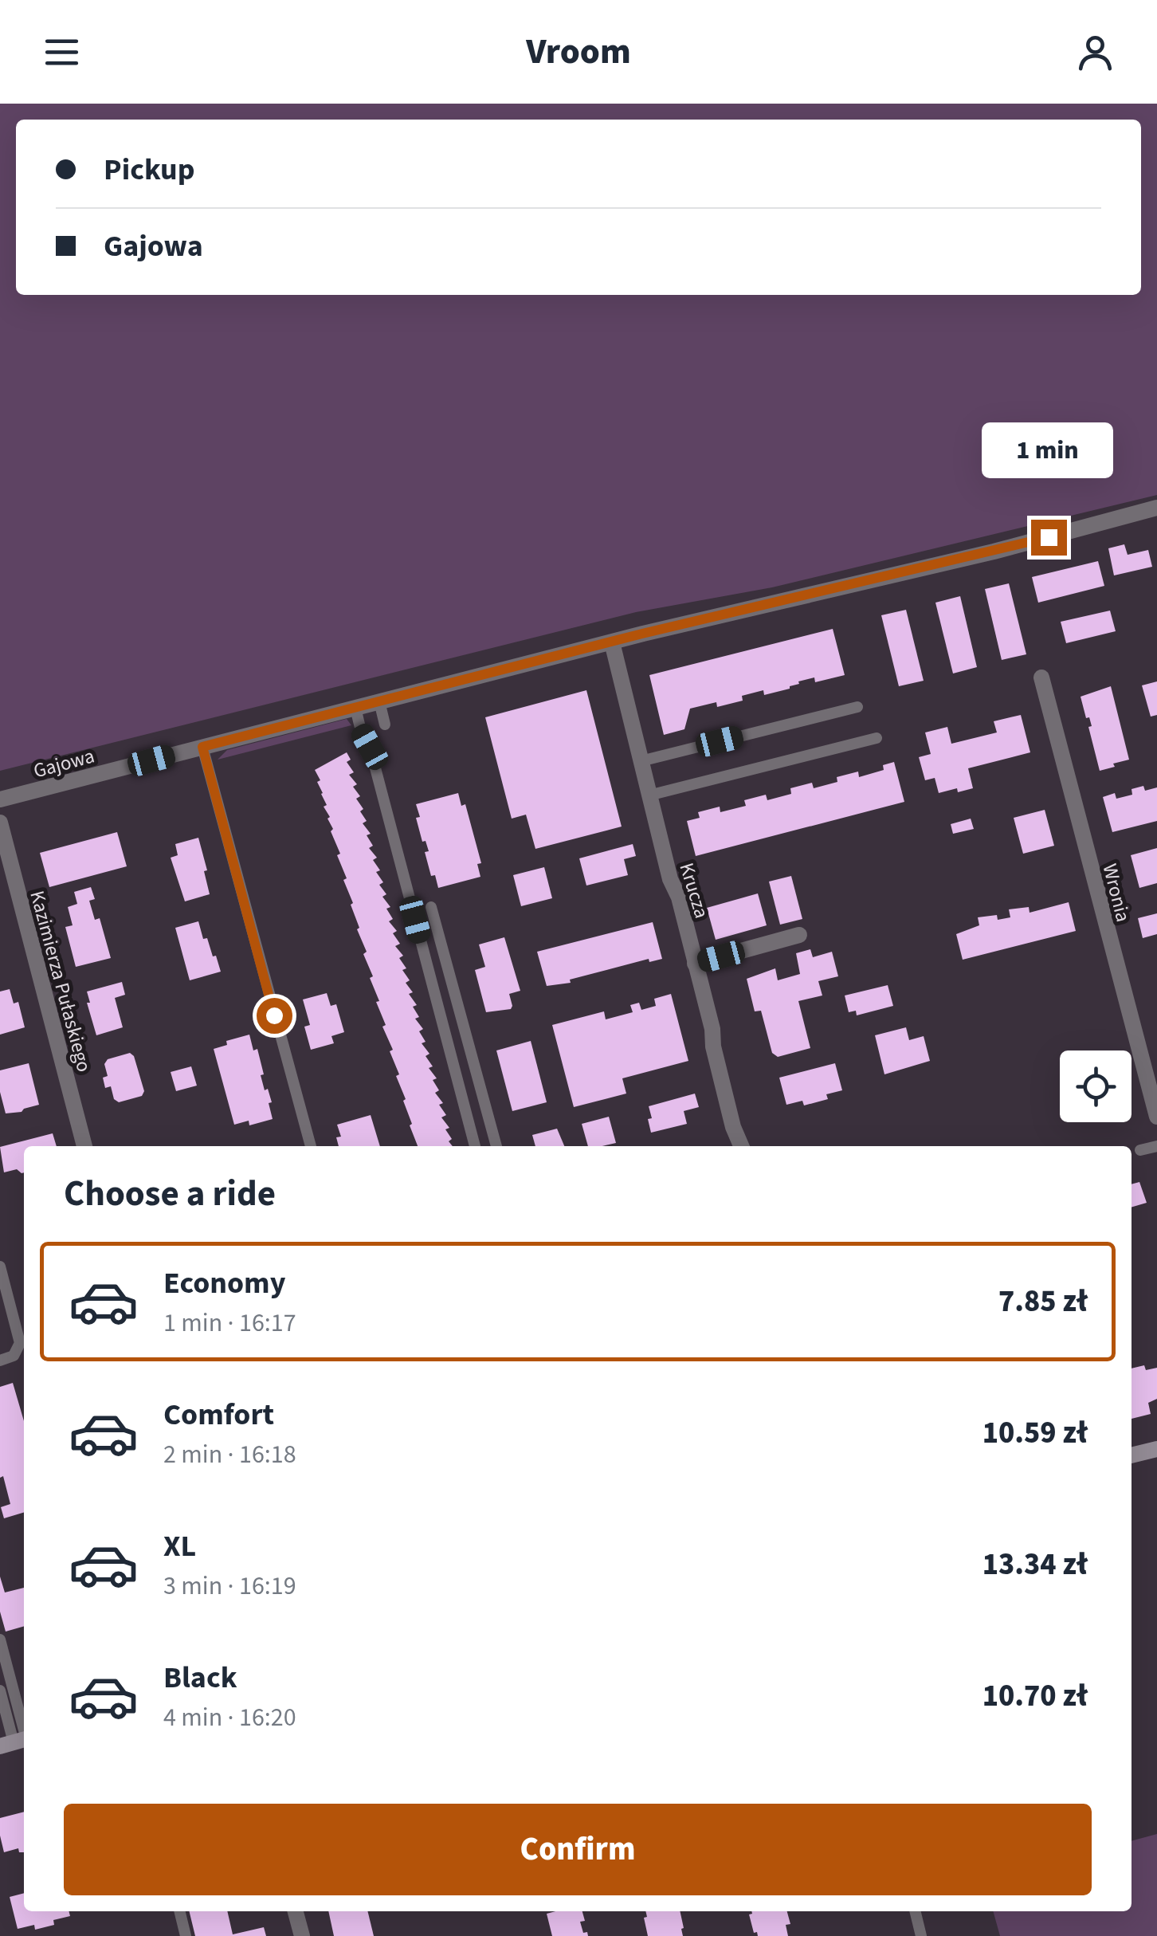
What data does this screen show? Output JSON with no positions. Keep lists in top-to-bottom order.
{
  "streets": {
    "street": [
      "Gajowa",
      "Krucza",
      "Wronia",
      "Kazimierza Pułaskiego"
    ]
  },
  "crossings": [
    ["Gajowa", "Krucza"]
  ],
  "page": {
    "header": "Vroom",
    "banner": ["Pickup", "Gajowa"],
    "bubble": "1 min",
    "heading": "Choose a ride",
    "list": [
      {
        "name": "Economy",
        "note": "1 min · 16:17",
        "value": "7.85 zł"
      },
      {
        "name": "Comfort",
        "note": "2 min · 16:18",
        "value": "10.59 zł"
      },
      {
        "name": "XL",
        "note": "3 min · 16:19",
        "value": "13.34 zł"
      },
      {
        "name": "Black",
        "note": "4 min · 16:20",
        "value": "10.70 zł"
      }
    ],
    "buttons": "Confirm"
  }
}
